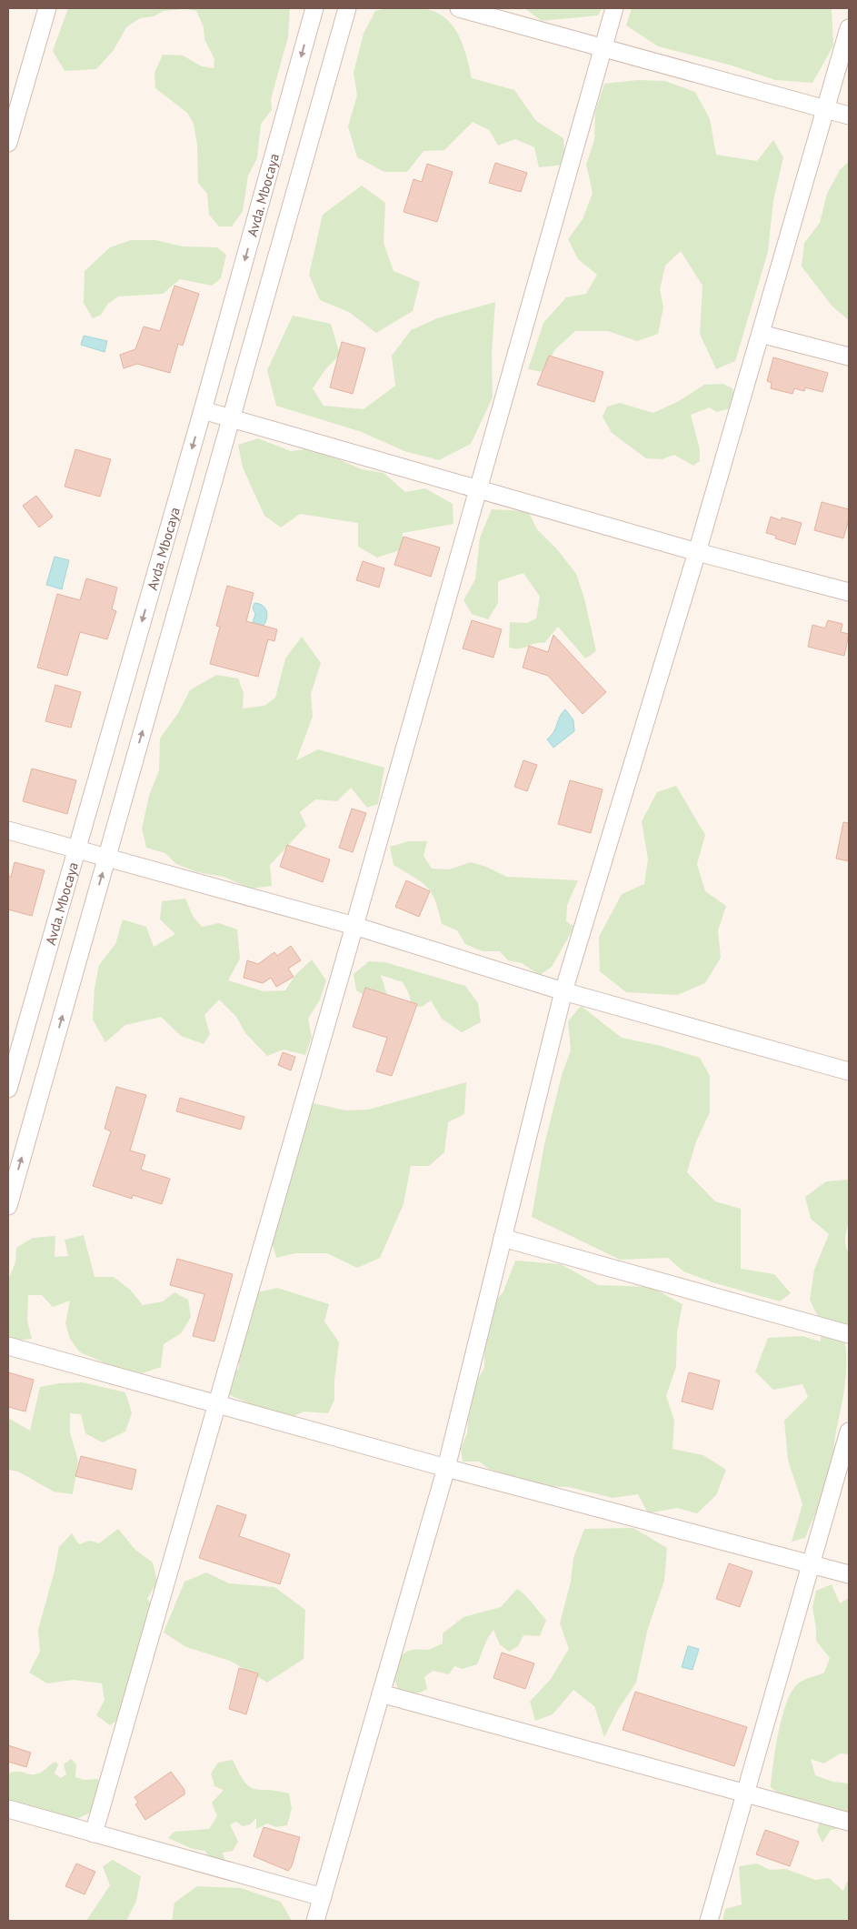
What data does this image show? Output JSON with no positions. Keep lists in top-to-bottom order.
{
  "streets": {
    "street": ["Avda. Mbocaya"]
  }
}
